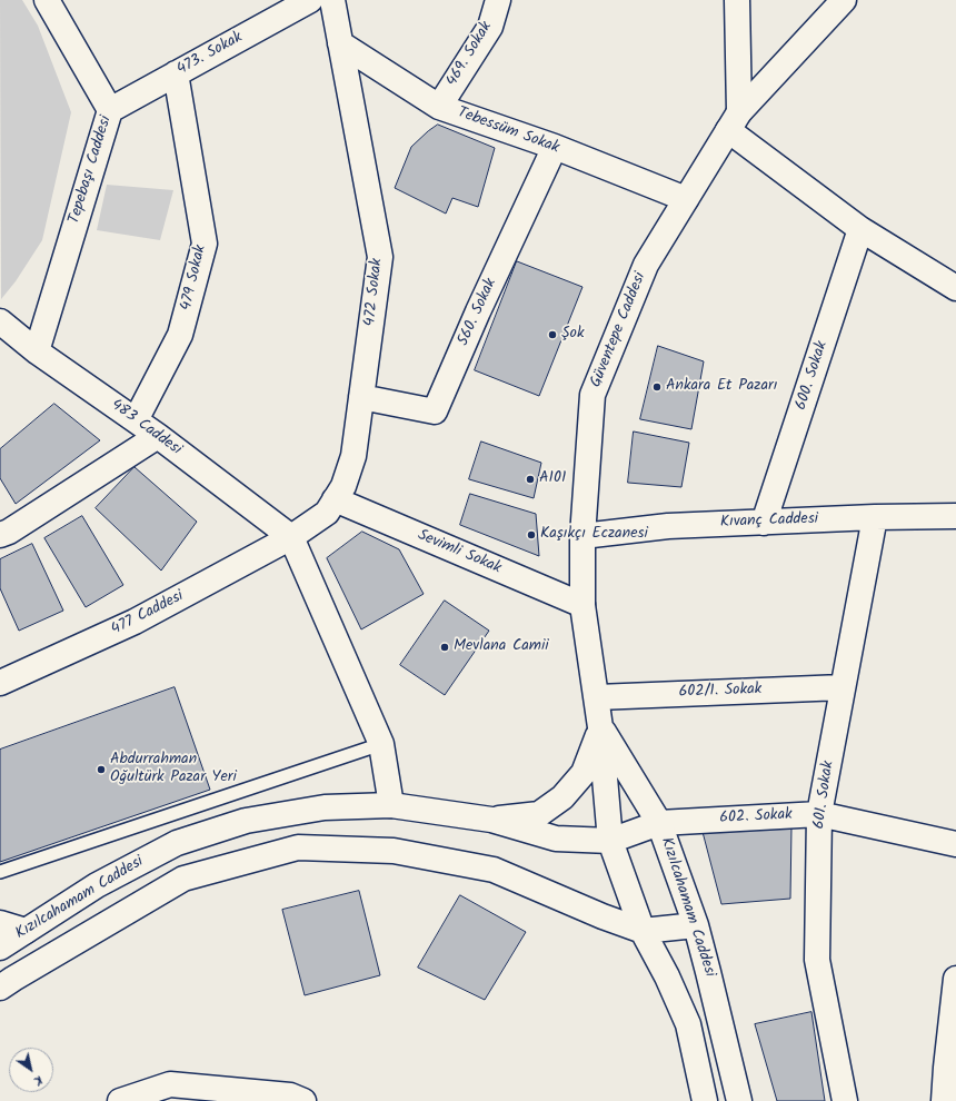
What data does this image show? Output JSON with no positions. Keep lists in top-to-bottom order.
{
  "streets": {
    "street": [
      "473. Sokak",
      "469. Sokak",
      "Tebessüm Sokak",
      "Tepebaşı Caddesi",
      "479 Sokak",
      "472 Sokak",
      "560. Sokak",
      "Güventepe Caddesi",
      "600. Sokak",
      "483 Caddesi",
      "Kıvanç Caddesi",
      "Sevimli Sokak",
      "477 Caddesi",
      "602/1. Sokak",
      "601. Sokak",
      "602. Sokak",
      "Kızılcahamam Caddesi"
    ]
  },
  "crossings": [
    ["473. Sokak", "Tepebaşı Caddesi"],
    ["473. Sokak", "479 Sokak"],
    ["469. Sokak", "Tebessüm Sokak"],
    ["Tebessüm Sokak", "472 Sokak"],
    ["Tebessüm Sokak", "560. Sokak"],
    ["Tebessüm Sokak", "Güventepe Caddesi"],
    ["Tepebaşı Caddesi", "483 Caddesi"],
    ["479 Sokak", "483 Caddesi"],
    ["472 Sokak", "560. Sokak"],
    ["472 Sokak", "483 Caddesi"],
    ["472 Sokak", "Sevimli Sokak"],
    ["472 Sokak", "477 Caddesi"],
    ["Güventepe Caddesi", "Kıvanç Caddesi"],
    ["Güventepe Caddesi", "Sevimli Sokak"],
    ["Güventepe Caddesi", "602/1. Sokak"],
    ["Güventepe Caddesi", "Kızılcahamam Caddesi"],
    ["600. Sokak", "Kıvanç Caddesi"],
    ["483 Caddesi", "477 Caddesi"],
    ["Kıvanç Caddesi", "601. Sokak"],
    ["602/1. Sokak", "601. Sokak"],
    ["601. Sokak", "602. Sokak"],
    ["602. Sokak", "Kızılcahamam Caddesi"]
  ],
  "places": [
    "Şok",
    "Ankara Et Pazarı",
    "A101",
    "Kaşıkçı Eczanesi",
    "Mevlana Camii",
    "Abdurrahman Oğultürk Pazar Yeri"
  ],
  "north": "bottom right"
}
